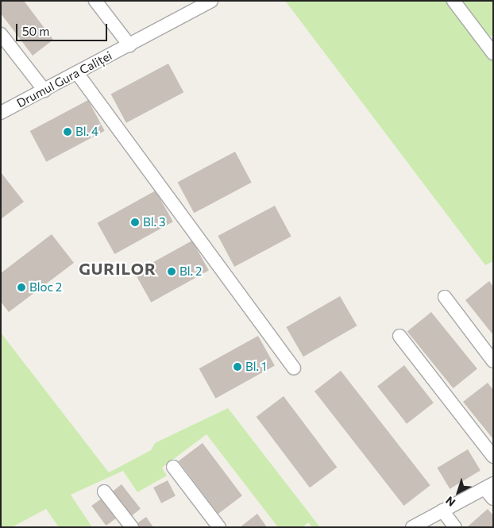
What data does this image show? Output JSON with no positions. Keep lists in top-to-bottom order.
{
  "streets": {
    "street": ["Drumul Gura Caliței"]
  },
  "districts": ["GURILOR"],
  "places": [
    "Bl. 4",
    "Bl. 3",
    "Bl. 2",
    "Bloc 2",
    "Bl. 1"
  ],
  "scale_bar": "50 m",
  "north": "bottom left"
}
